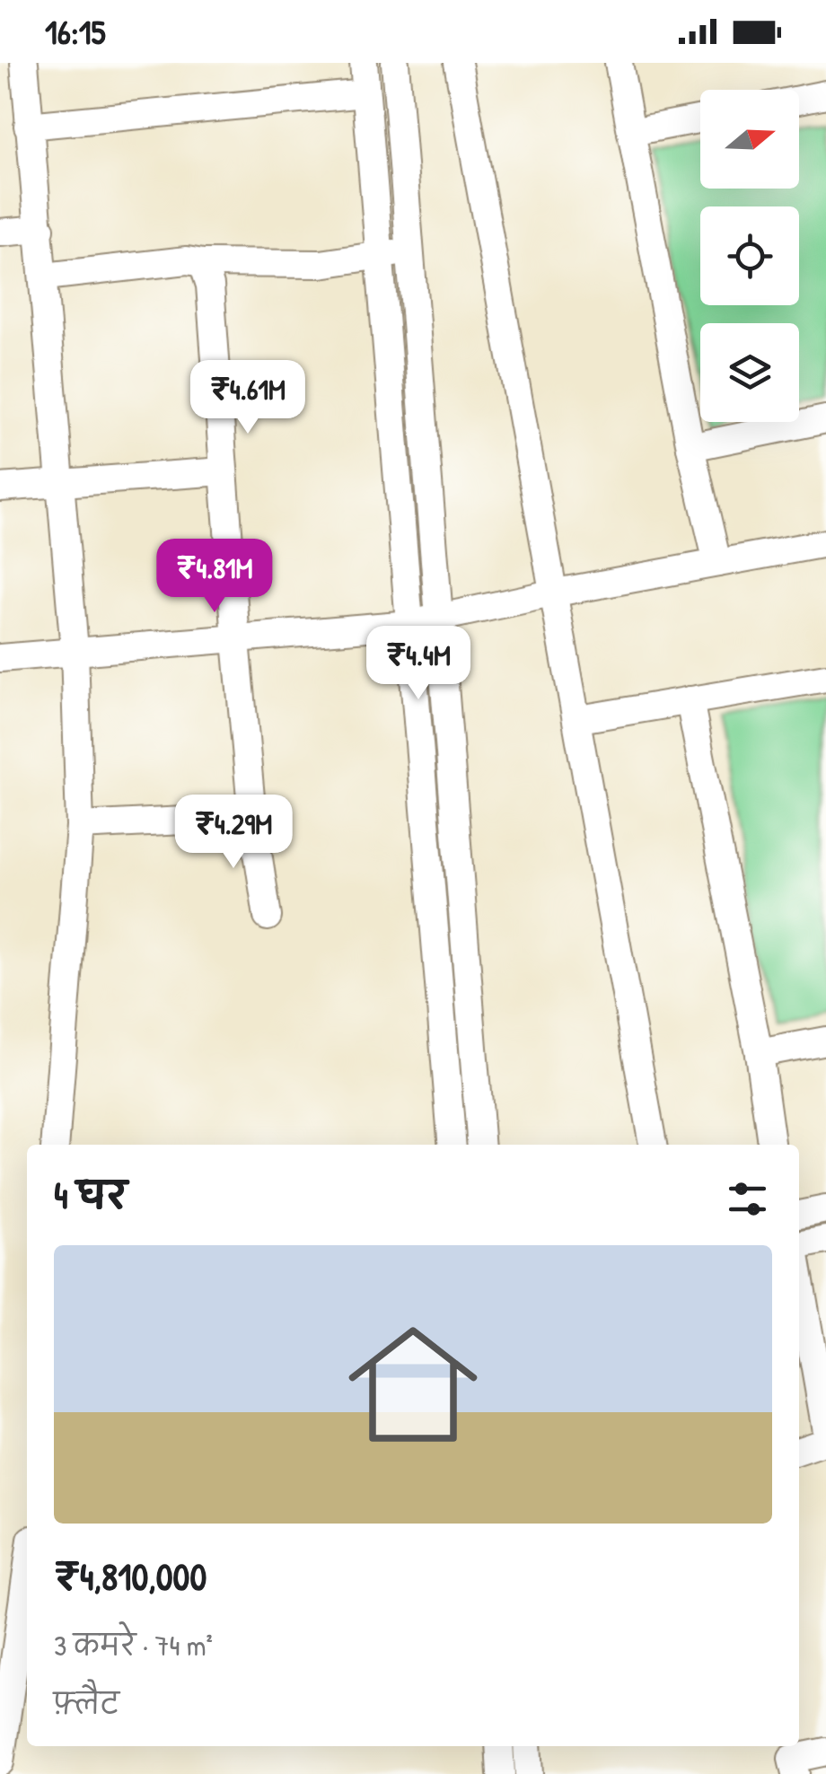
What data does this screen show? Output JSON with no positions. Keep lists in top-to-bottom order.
{
  "north": "right",
  "page": {
    "status": "16:15",
    "price": [
      "₹4.61M",
      "₹4.81M",
      "₹4.4M",
      "₹4.29M"
    ],
    "heading": "4 घर",
    "list": [
      {
        "name": "₹4,810,000",
        "note": "3 कमरे · 74 m² · फ़्लैट"
      }
    ]
  }
}
